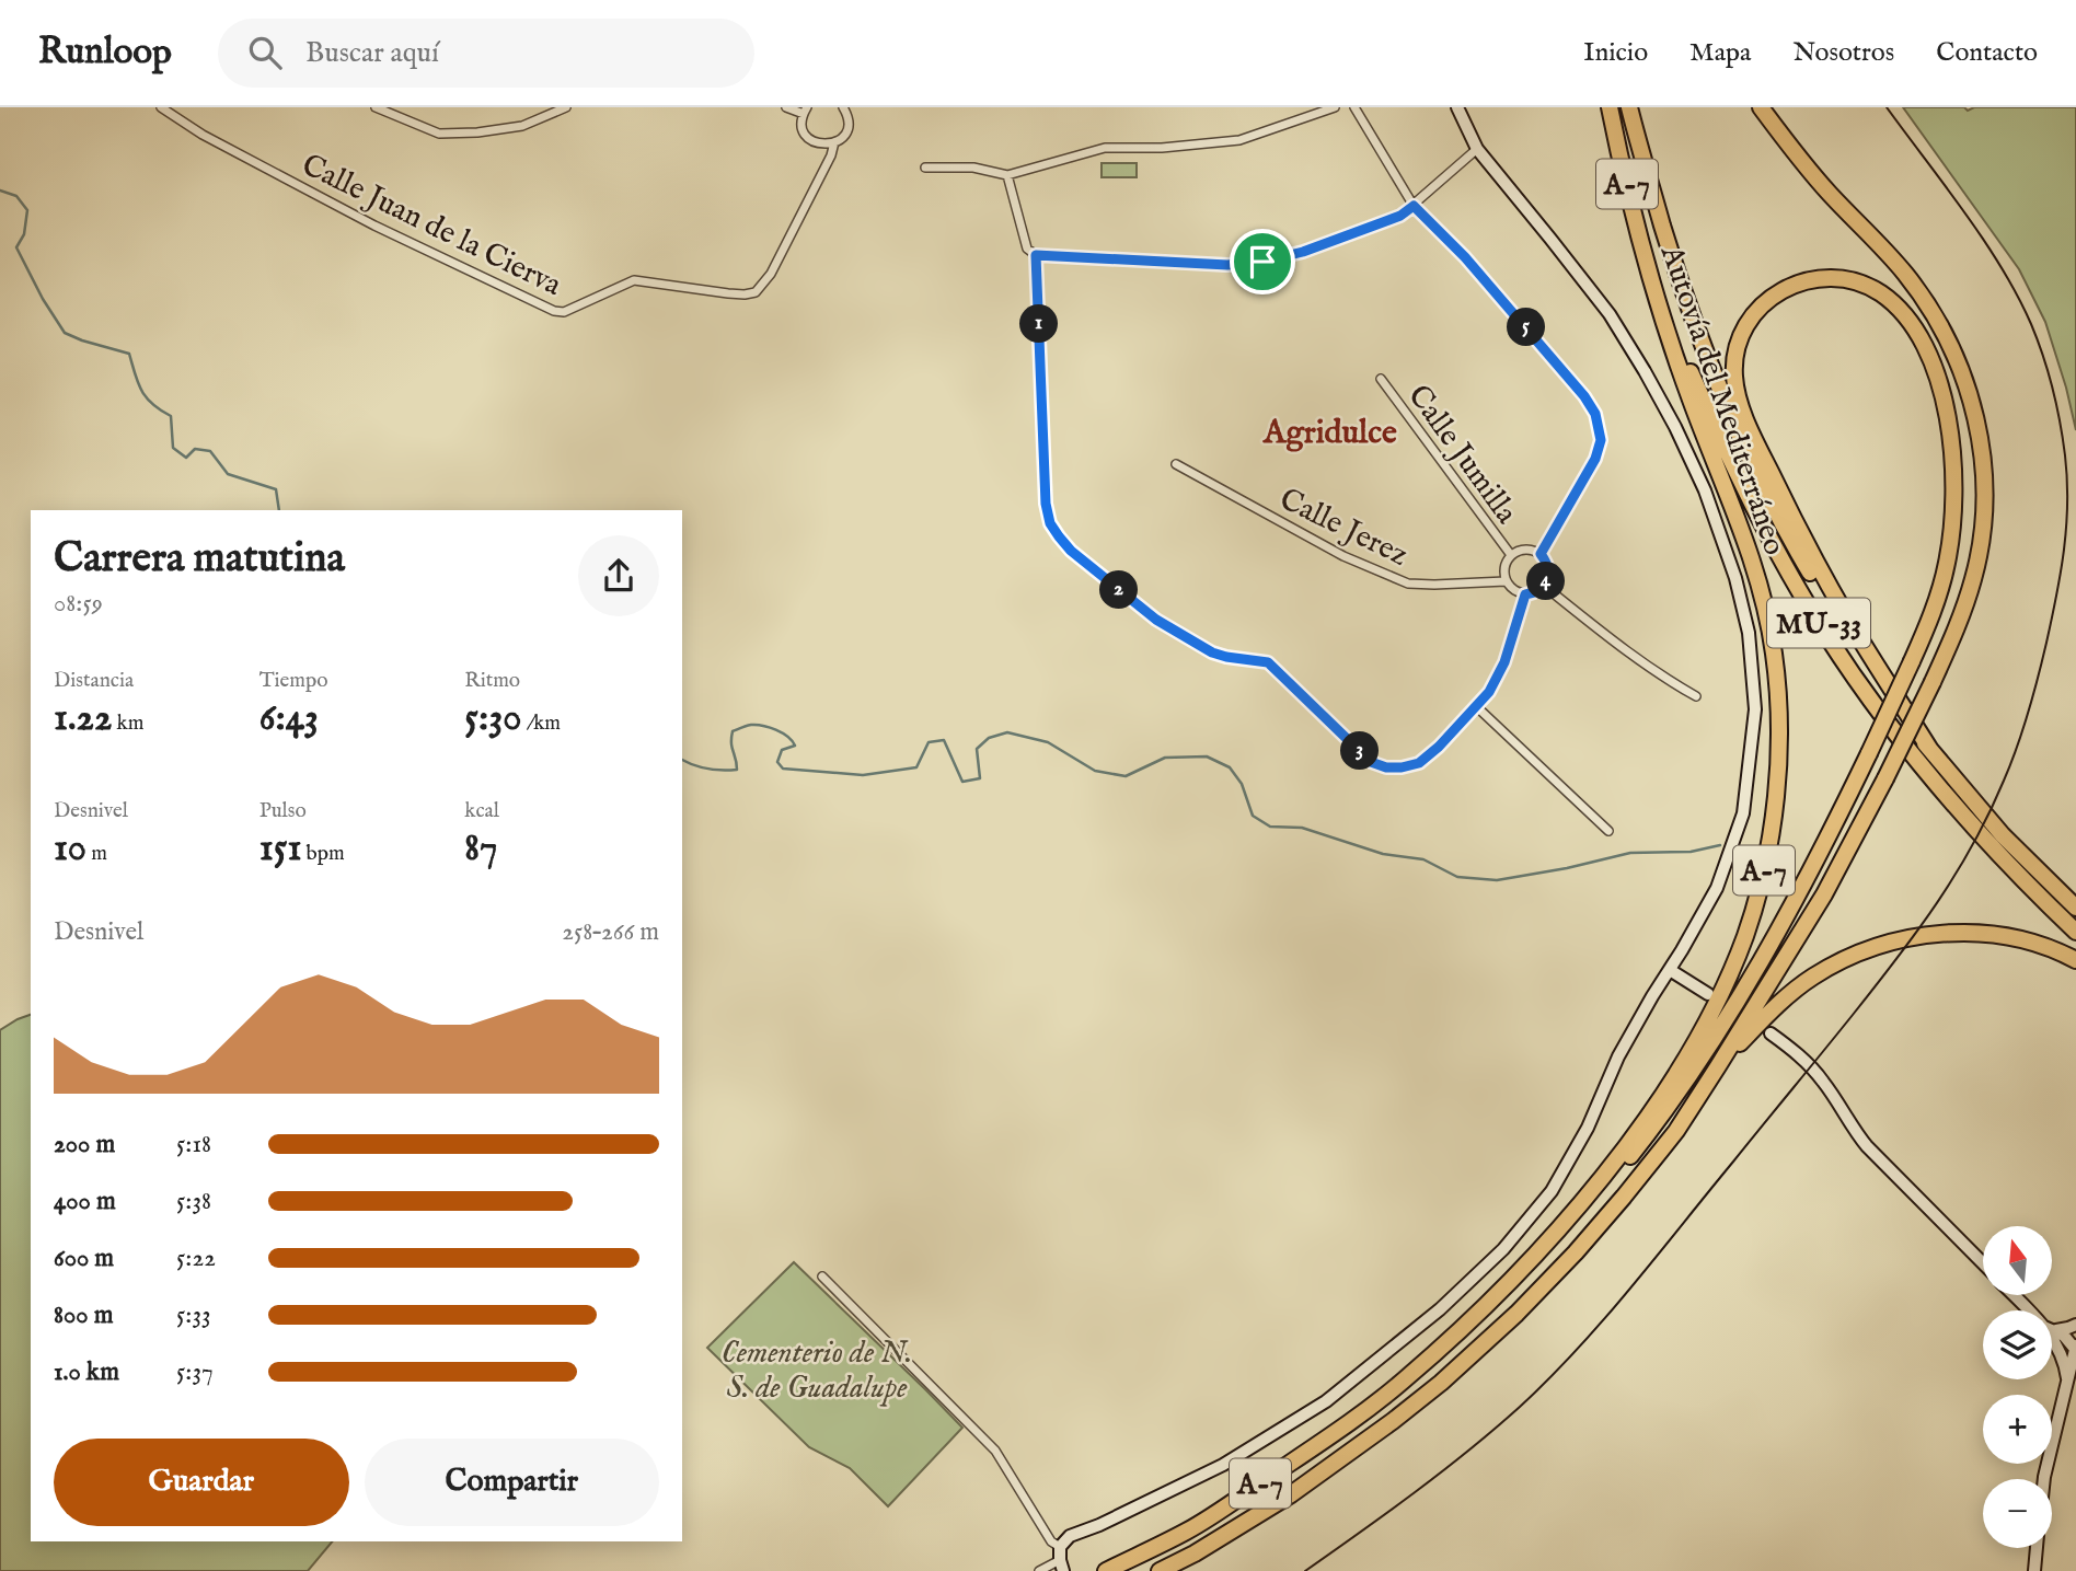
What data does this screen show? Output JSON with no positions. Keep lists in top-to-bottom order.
{
  "streets": {
    "highway": ["A-7", "Autovía del Mediterráneo", "MU-33"],
    "street": ["Calle Juan de la Cierva", "Calle Jumilla", "Calle Jerez"]
  },
  "crossings": [
    ["Autovía del Mediterráneo", "MU-33"],
    ["Calle Jumilla", "Calle Jerez"]
  ],
  "districts": ["Agridulce"],
  "parks": ["Cementerio de N. S. de Guadalupe"],
  "north": "top",
  "page": {
    "header": "Runloop",
    "search": "Buscar aquí",
    "nav": [
      "Inicio",
      "Mapa",
      "Nosotros",
      "Contacto"
    ],
    "pins": [
      "1",
      "5",
      "4",
      "2",
      "3"
    ],
    "heading": ["Carrera matutina", "08:59"],
    "stats": [
      ["Distancia", "1.22 km"],
      ["Tiempo", "6:43"],
      ["Ritmo", "5:30 /km"],
      ["Desnivel", "10 m"],
      ["Pulso", "151 bpm"],
      ["kcal", "87"]
    ],
    "chart": ["Desnivel", "258–266 m"],
    "list": [
      {
        "name": "200 m",
        "note": "5:18"
      },
      {
        "name": "400 m",
        "note": "5:38"
      },
      {
        "name": "600 m",
        "note": "5:22"
      },
      {
        "name": "800 m",
        "note": "5:33"
      },
      {
        "name": "1.0 km",
        "note": "5:37"
      }
    ],
    "map_buttons": ["+", "−"],
    "buttons": ["Guardar", "Compartir"]
  }
}
